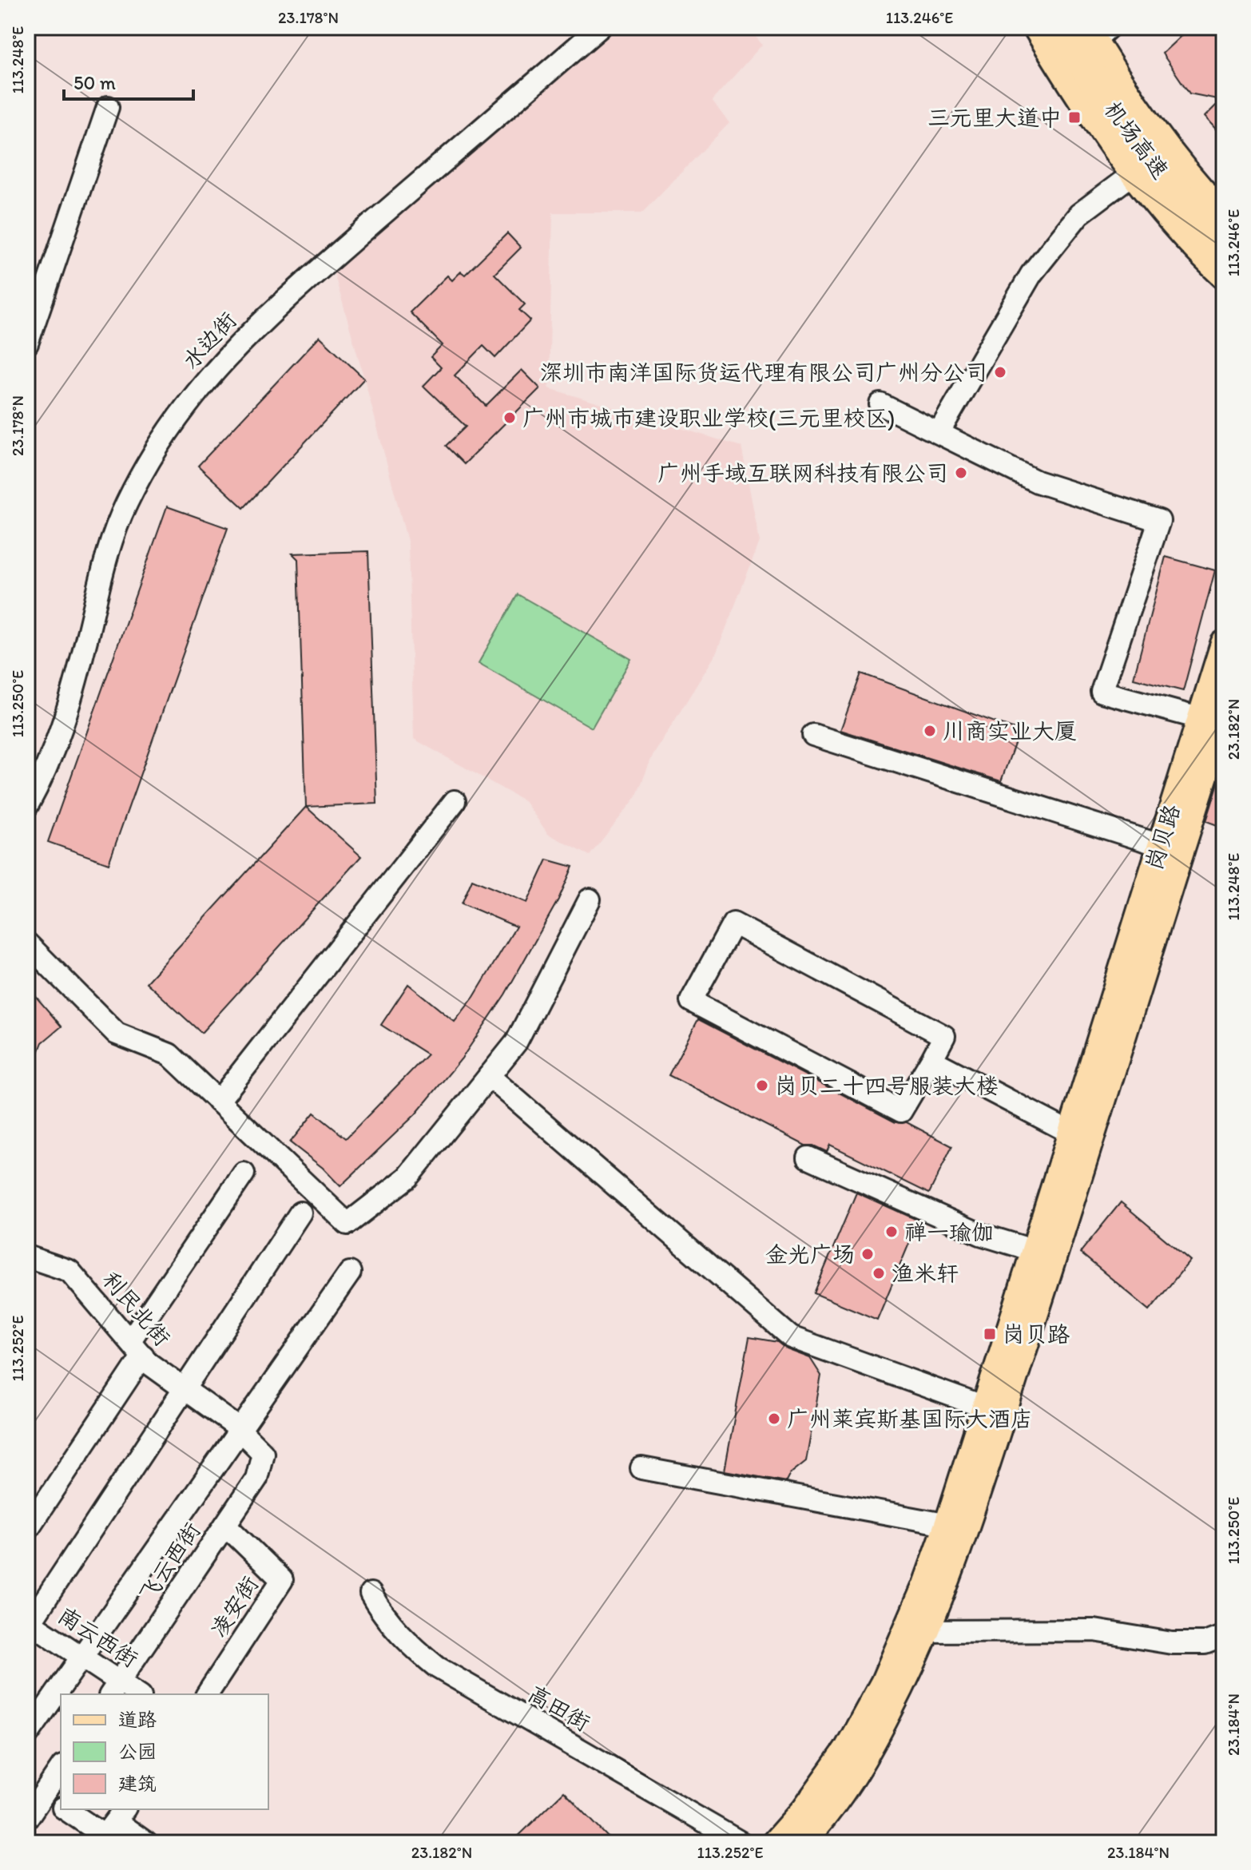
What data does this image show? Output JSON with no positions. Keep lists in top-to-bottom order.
{
  "streets": {
    "highway": ["机场高速"],
    "main road": ["岗贝路"],
    "street": [
      "水边街",
      "利民北街",
      "飞云西街",
      "凌安街",
      "南云西街",
      "高田街"
    ]
  },
  "crossings": [
    ["利民北街", "飞云西街"],
    ["飞云西街", "凌安街"],
    ["飞云西街", "南云西街"]
  ],
  "places": {
    "transit": ["三元里大道中", "岗贝路"],
    "other": [
      "深圳市南洋国际货运代理有限公司广州分公司",
      "广州市城市建设职业学校(三元里校区)",
      "广州手域互联网科技有限公司",
      "川商实业大厦",
      "岗贝二十四号服装大楼",
      "禅一瑜伽",
      "金光广场",
      "渔米轩",
      "广州莱宾斯基国际大酒店"
    ]
  },
  "legend": ["道路", "公园", "建筑"],
  "scale_bar": "50 m",
  "coordinates": [
    "23.178°N",
    "113.246°E",
    "113.248°E",
    "113.250°E",
    "23.182°N",
    "113.252°E",
    "23.184°N"
  ]
}
